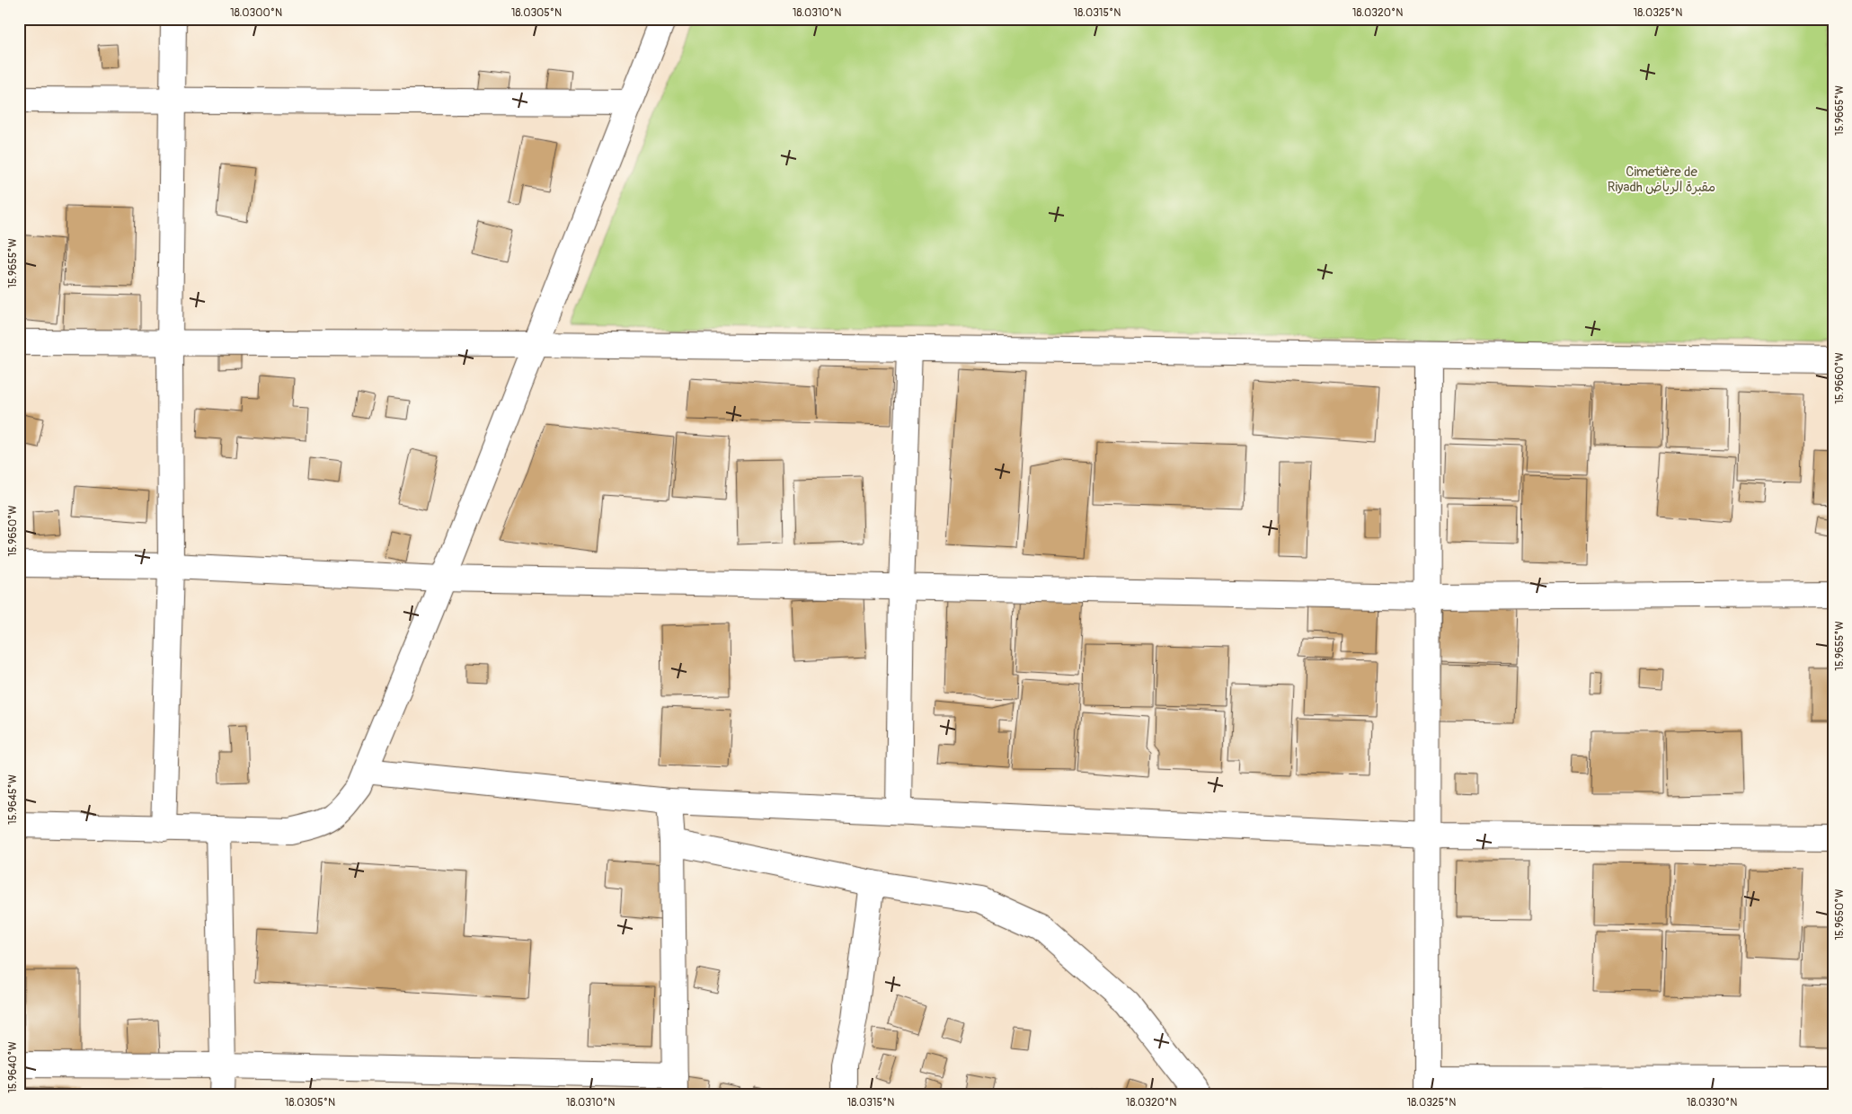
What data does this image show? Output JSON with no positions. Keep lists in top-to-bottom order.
{
  "parks": ["Cimetière de Riyadh مقبرة الرياض"],
  "coordinates": [
    "18.0300°N",
    "18.0305°N",
    "18.0310°N",
    "18.0315°N",
    "18.0320°N",
    "18.0325°N",
    "15.9665°W",
    "15.9655°W",
    "15.9660°W",
    "15.9650°W",
    "15.9645°W",
    "15.9640°W",
    "18.0330°N"
  ]
}
